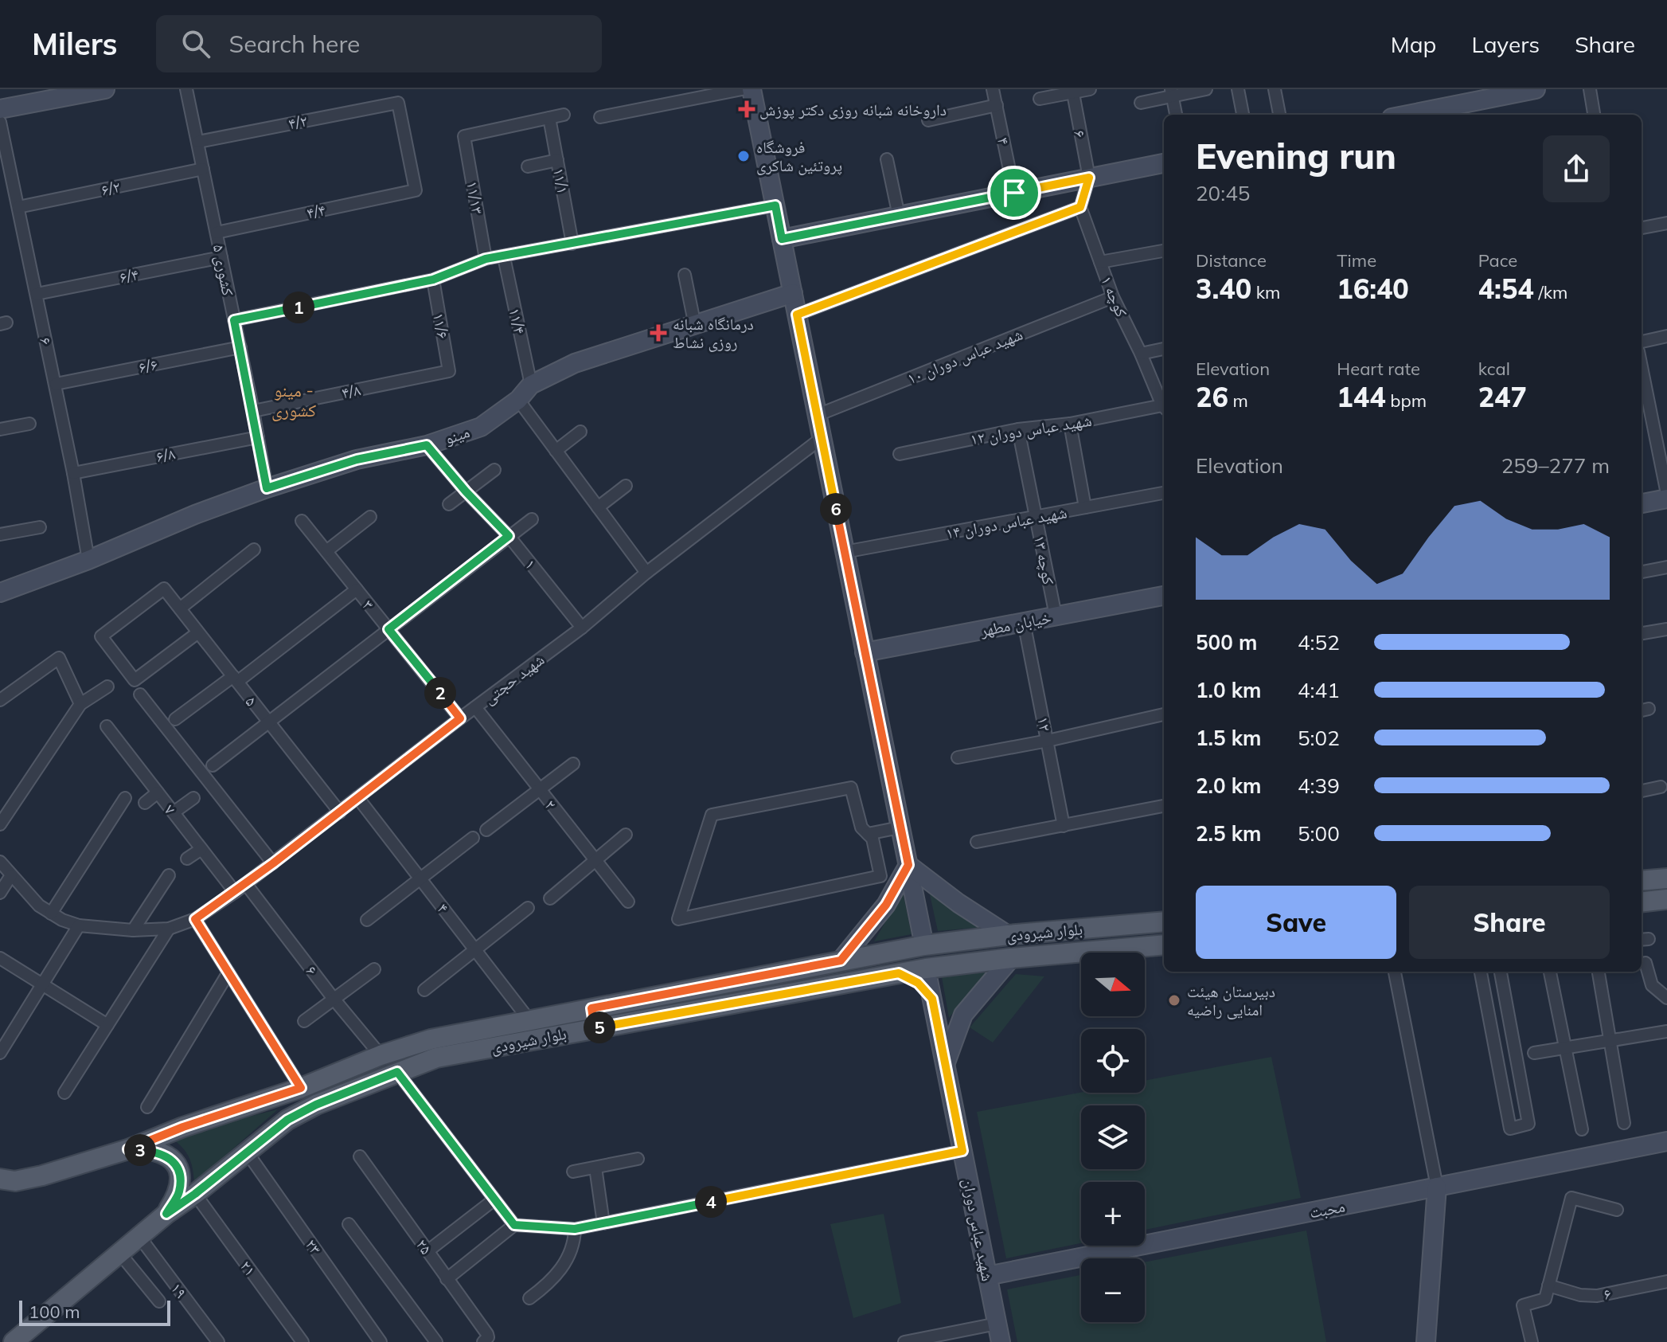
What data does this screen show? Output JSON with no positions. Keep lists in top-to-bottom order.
{
  "streets": {
    "main road": ["بلوار شیرودی"],
    "street": [
      "۴/۲",
      "۶",
      "۴",
      "۱۱/۱",
      "۶/۲",
      "۱۱/۱۳",
      "۴/۴",
      "کشوری ۵",
      "۶/۴",
      "کوچه ۱",
      "۱۱/۴",
      "۱۱/۶",
      "شهید عباس دوران ۱۰",
      "۶/۶",
      "۴/۸",
      "شهید عباس دوران ۱۲",
      "مینو",
      "۶/۸",
      "شهید عباس دوران ۱۴",
      "کوچه ۱۳",
      "۱",
      "۳",
      "خیابان مطهر",
      "شهید حجتی",
      "۵",
      "۱۲",
      "۲",
      "۷",
      "محبت",
      "شهید عباس دوران",
      "۲۳",
      "۲۵",
      "۲۱",
      "۱۹"
    ]
  },
  "crossings": [
    ["۴/۲", "۴/۴"],
    ["۴/۲", "کشوری ۵"],
    ["۶", "۶/۲"],
    ["۶", "۶/۴"],
    ["۶", "۶/۶"],
    ["۶", "مینو"],
    ["۶", "۶/۸"],
    ["۶", "شهید حجتی"],
    ["۶", "بلوار شیرودی"],
    ["۴", "شهید حجتی"],
    ["۴", "بلوار شیرودی"],
    ["۱۱/۱", "۱۱/۱۳"],
    ["۶/۲", "کشوری ۵"],
    ["۴/۴", "کشوری ۵"],
    ["کشوری ۵", "۶/۴"],
    ["کشوری ۵", "۶/۶"],
    ["کشوری ۵", "۴/۸"],
    ["کشوری ۵", "مینو"],
    ["کشوری ۵", "۶/۸"],
    ["کوچه ۱", "شهید عباس دوران ۱۰"],
    ["۱۱/۴", "مینو"],
    ["۱۱/۶", "۴/۸"],
    ["شهید عباس دوران ۱۲", "کوچه ۱۳"],
    ["مینو", "۱"],
    ["شهید عباس دوران ۱۴", "کوچه ۱۳"],
    ["کوچه ۱۳", "خیابان مطهر"],
    ["۱", "شهید حجتی"],
    ["۳", "شهید حجتی"],
    ["خیابان مطهر", "۱۲"],
    ["شهید حجتی", "۵"],
    ["شهید حجتی", "۲"],
    ["شهید حجتی", "۷"],
    ["بلوار شیرودی", "شهید عباس دوران"],
    ["بلوار شیرودی", "۲۳"],
    ["بلوار شیرودی", "۲۱"],
    ["بلوار شیرودی", "۱۹"],
    ["محبت", "شهید عباس دوران"]
  ],
  "districts": ["مینو - کشوری"],
  "places": {
    "health": ["داروخانه شبانه روزی دکتر پوزش", "درمانگاه شبانه روزی نشاط"],
    "other": ["فروشگاه پروتئین شاکری", "دبیرستان هیئت امنایی راضیه"]
  },
  "scale_bar": "100 m",
  "north": "right",
  "page": {
    "header": "Milers",
    "search": "Search here",
    "nav": ["Map", "Layers", "Share"],
    "heading": ["Evening run", "20:45"],
    "stats": [
      ["Distance", "3.40 km"],
      ["Time", "16:40"],
      ["Pace", "4:54 /km"],
      ["Elevation", "26 m"],
      ["Heart rate", "144 bpm"],
      ["kcal", "247"]
    ],
    "pins": [
      "1",
      "6",
      "2",
      "5",
      "3",
      "4"
    ],
    "chart": ["Elevation", "259–277 m"],
    "list": [
      {
        "name": "500 m",
        "note": "4:52"
      },
      {
        "name": "1.0 km",
        "note": "4:41"
      },
      {
        "name": "1.5 km",
        "note": "5:02"
      },
      {
        "name": "2.0 km",
        "note": "4:39"
      },
      {
        "name": "2.5 km",
        "note": "5:00"
      }
    ],
    "buttons": ["Save", "Share"],
    "map_buttons": ["+", "−"],
    "scale": "100 m"
  }
}
